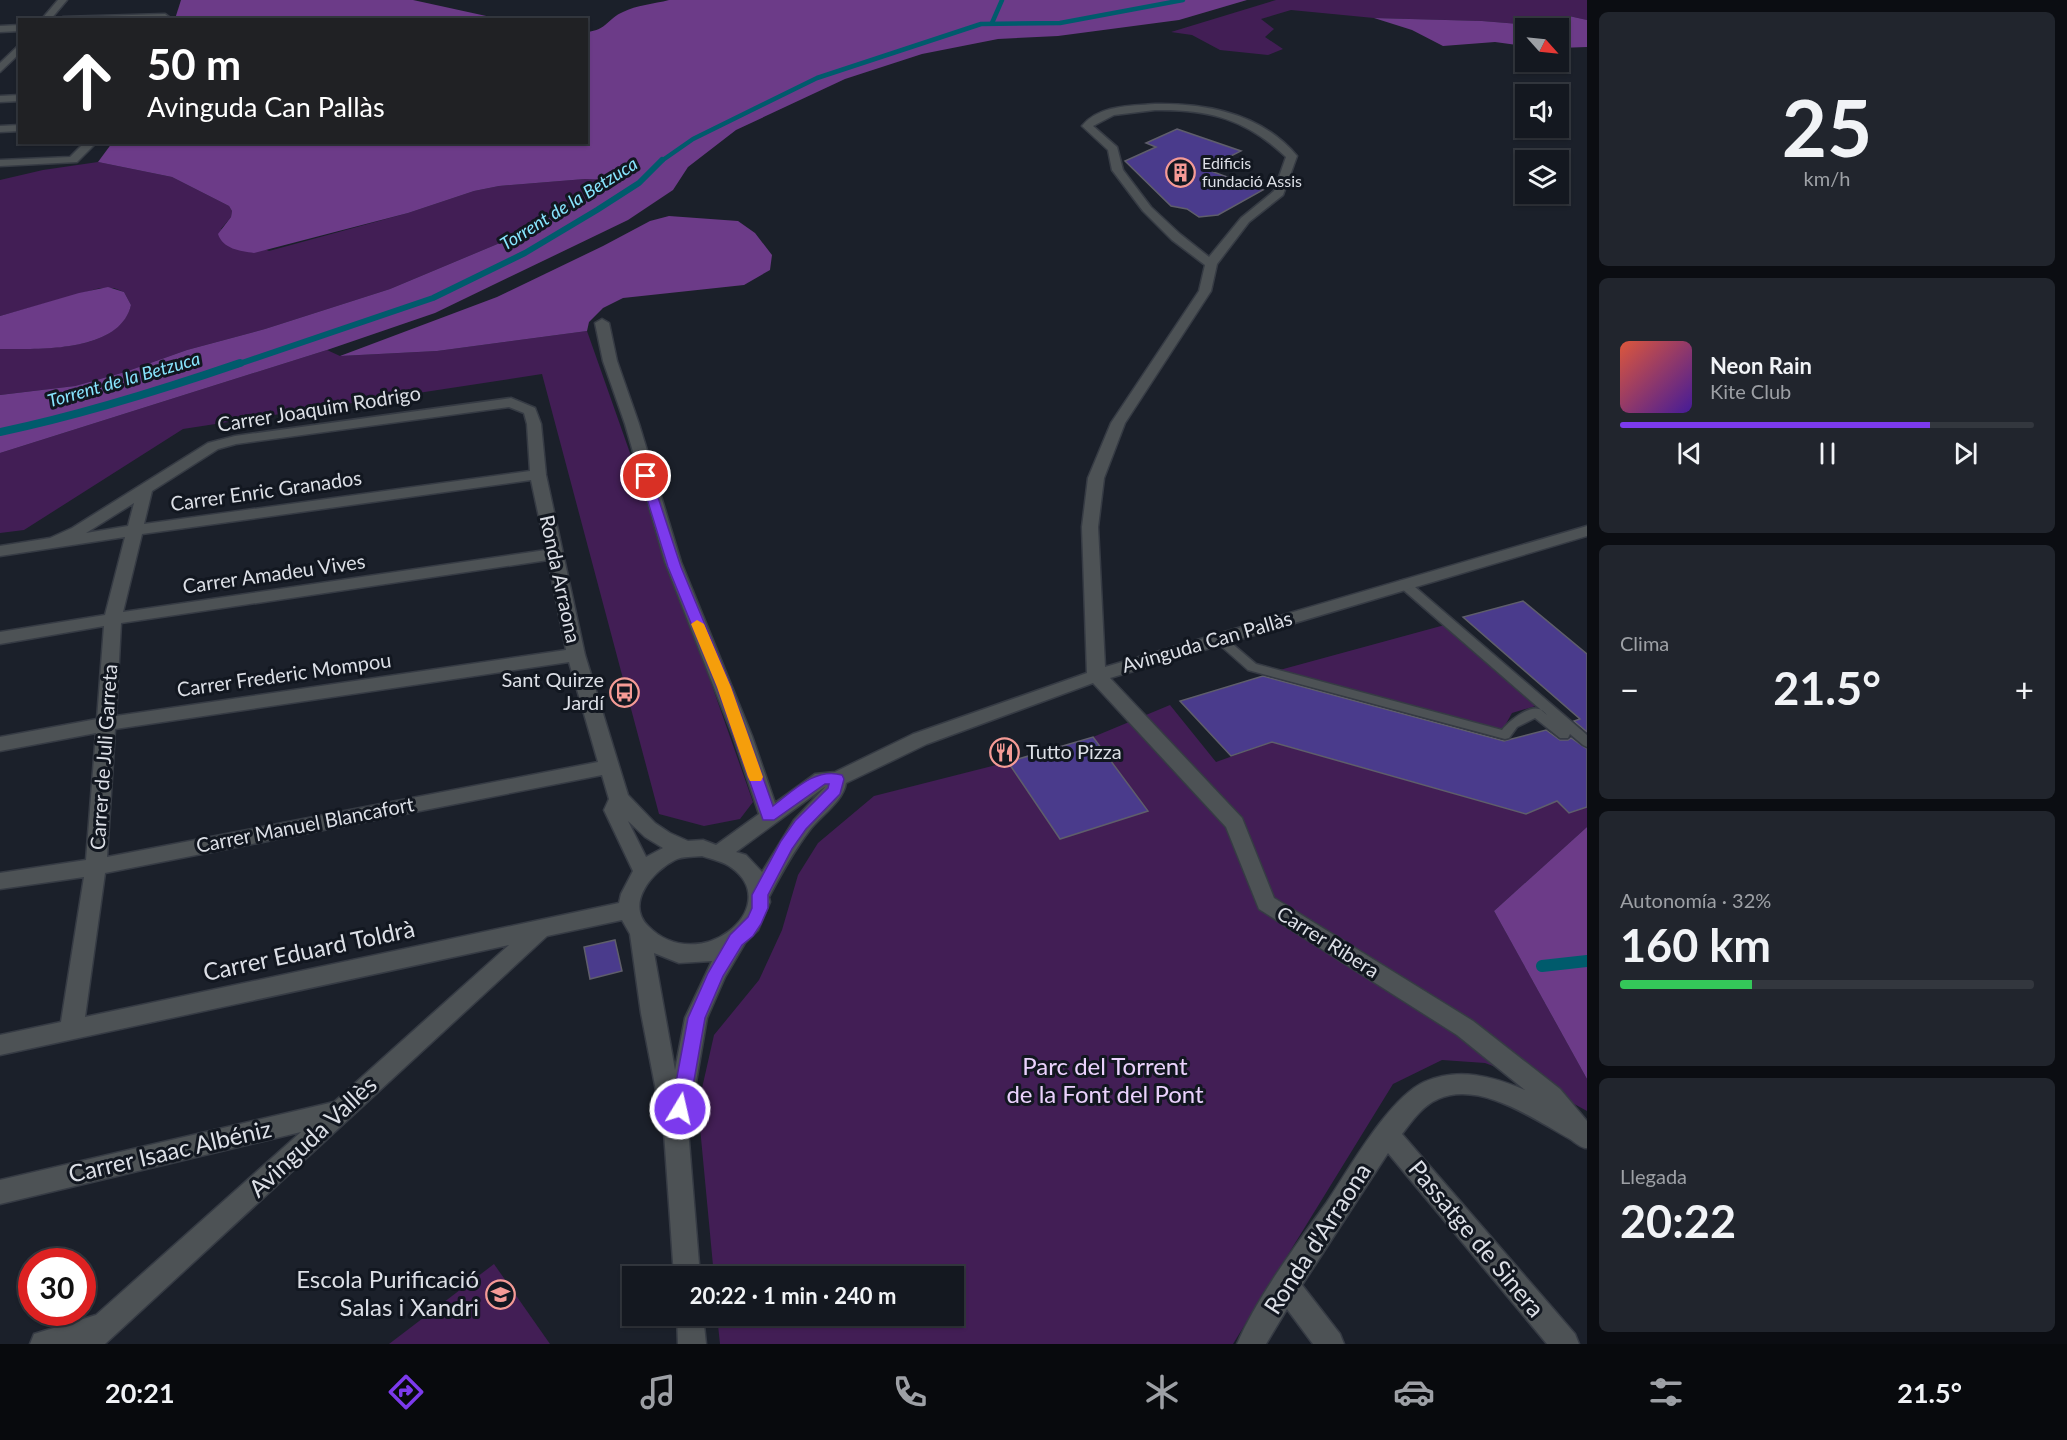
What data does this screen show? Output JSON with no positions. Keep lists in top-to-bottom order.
{
  "streets": {
    "street": [
      "Carrer Joaquim Rodrigo",
      "Carrer Enric Granados",
      "Carrer Amadeu Vives",
      "Ronda Arraona",
      "Avinguda Can Pallàs",
      "Carrer Frederic Mompou",
      "Carrer de Juli Garreta",
      "Carrer Manuel Blancafort",
      "Carrer Ribera",
      "Carrer Eduard Toldrà",
      "Avinguda Vallès",
      "Carrer Isaac Albéniz",
      "Ronda d'Arraona",
      "Passatge de Sinera"
    ]
  },
  "crossings": [
    ["Carrer Joaquim Rodrigo", "Carrer Enric Granados"],
    ["Carrer Joaquim Rodrigo", "Ronda Arraona"],
    ["Carrer Joaquim Rodrigo", "Carrer de Juli Garreta"],
    ["Carrer Enric Granados", "Ronda Arraona"],
    ["Carrer Enric Granados", "Carrer de Juli Garreta"],
    ["Carrer Amadeu Vives", "Ronda Arraona"],
    ["Carrer Amadeu Vives", "Carrer de Juli Garreta"],
    ["Ronda Arraona", "Avinguda Can Pallàs"],
    ["Ronda Arraona", "Carrer Frederic Mompou"],
    ["Ronda Arraona", "Carrer Manuel Blancafort"],
    ["Ronda Arraona", "Carrer Eduard Toldrà"],
    ["Avinguda Can Pallàs", "Carrer Ribera"],
    ["Avinguda Can Pallàs", "Carrer Eduard Toldrà"],
    ["Carrer Frederic Mompou", "Carrer de Juli Garreta"],
    ["Carrer de Juli Garreta", "Carrer Manuel Blancafort"],
    ["Carrer de Juli Garreta", "Carrer Eduard Toldrà"],
    ["Carrer Ribera", "Ronda d'Arraona"],
    ["Carrer Eduard Toldrà", "Avinguda Vallès"],
    ["Avinguda Vallès", "Carrer Isaac Albéniz"],
    ["Ronda d'Arraona", "Passatge de Sinera"]
  ],
  "water": ["Torrent de la Betzuca"],
  "parks": ["Parc del Torrent de la Font del Pont"],
  "places": {
    "building": ["Edificis fundació Assis"],
    "bus stop": ["Sant Quirze Jardí"],
    "restaurant": ["Tutto Pizza"],
    "school or university": ["Escola Purificació Salas i Xandri"]
  },
  "north": "bottom right",
  "page": {
    "tile": [
      ["25", "km/h"],
      "Clima",
      ["Autonomía · 32%", "160 km"],
      ["Llegada", "20:22"]
    ],
    "turn": ["50 m", "Avinguda Can Pallàs"],
    "song": ["Neon Rain", "Kite Club"],
    "heat": ["−", "21.5°", "+"],
    "limit": "30",
    "trip": "20:22 · 1 min · 240 m",
    "tabs": ["20:21", "21.5°"]
  }
}
